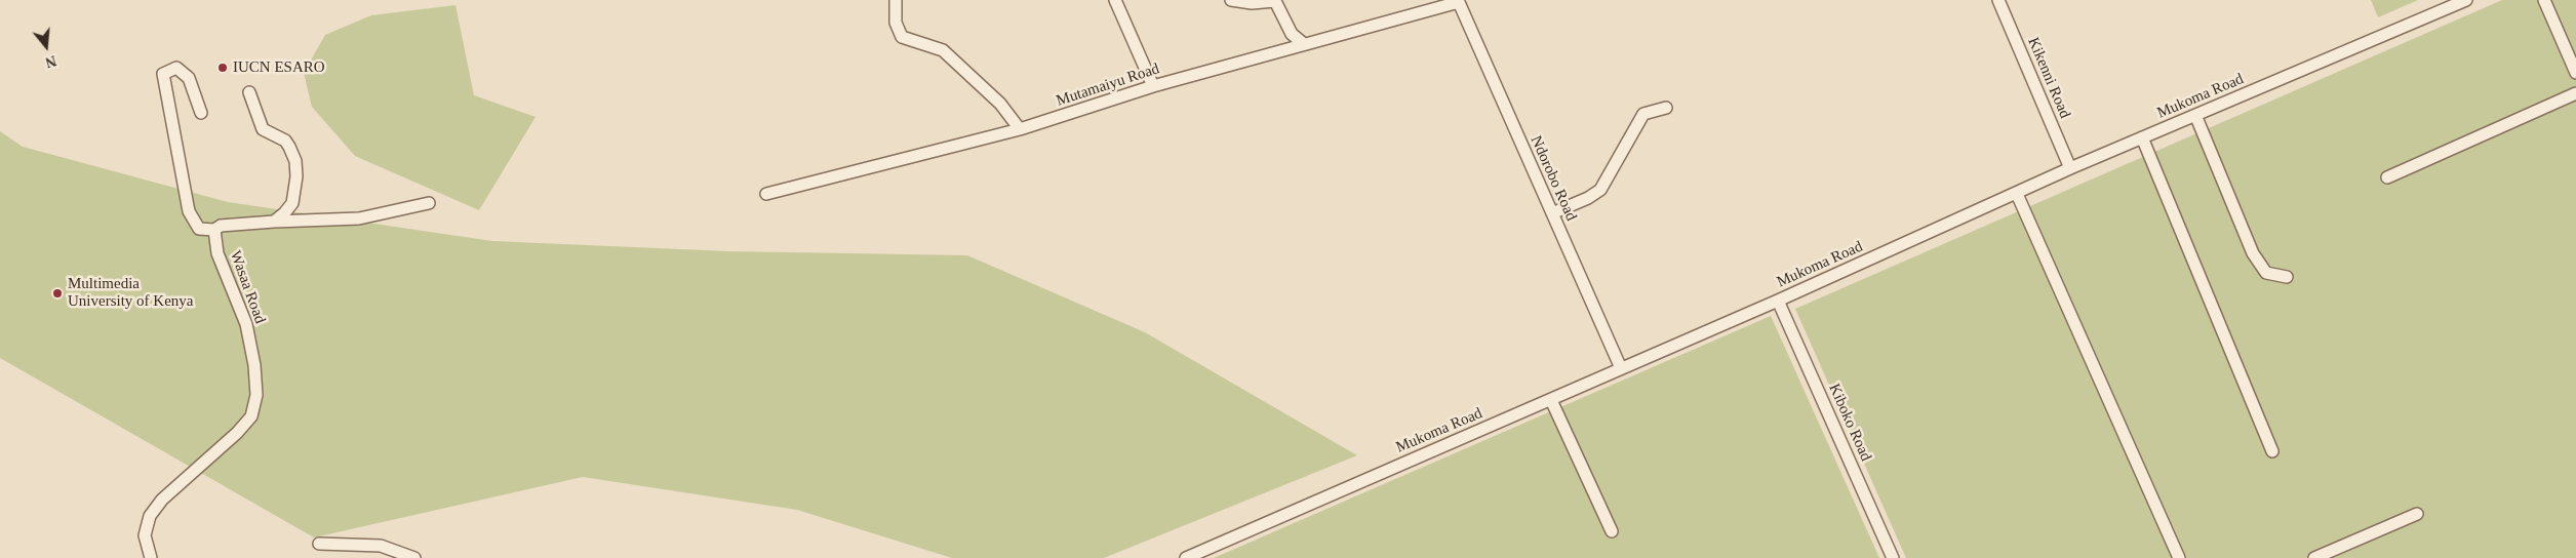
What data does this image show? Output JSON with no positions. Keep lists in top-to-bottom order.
{
  "streets": {
    "street": [
      "Kikenni Road",
      "Mutamaiyu Road",
      "Mukoma Road",
      "Ndorobo Road",
      "Wasaa Road",
      "Kiboko Road"
    ]
  },
  "crossings": [
    ["Kikenni Road", "Mukoma Road"],
    ["Mutamaiyu Road", "Ndorobo Road"],
    ["Mukoma Road", "Ndorobo Road"],
    ["Mukoma Road", "Kiboko Road"]
  ],
  "places": ["IUCN ESARO", "Multimedia University of Kenya"],
  "north": "bottom"
}
